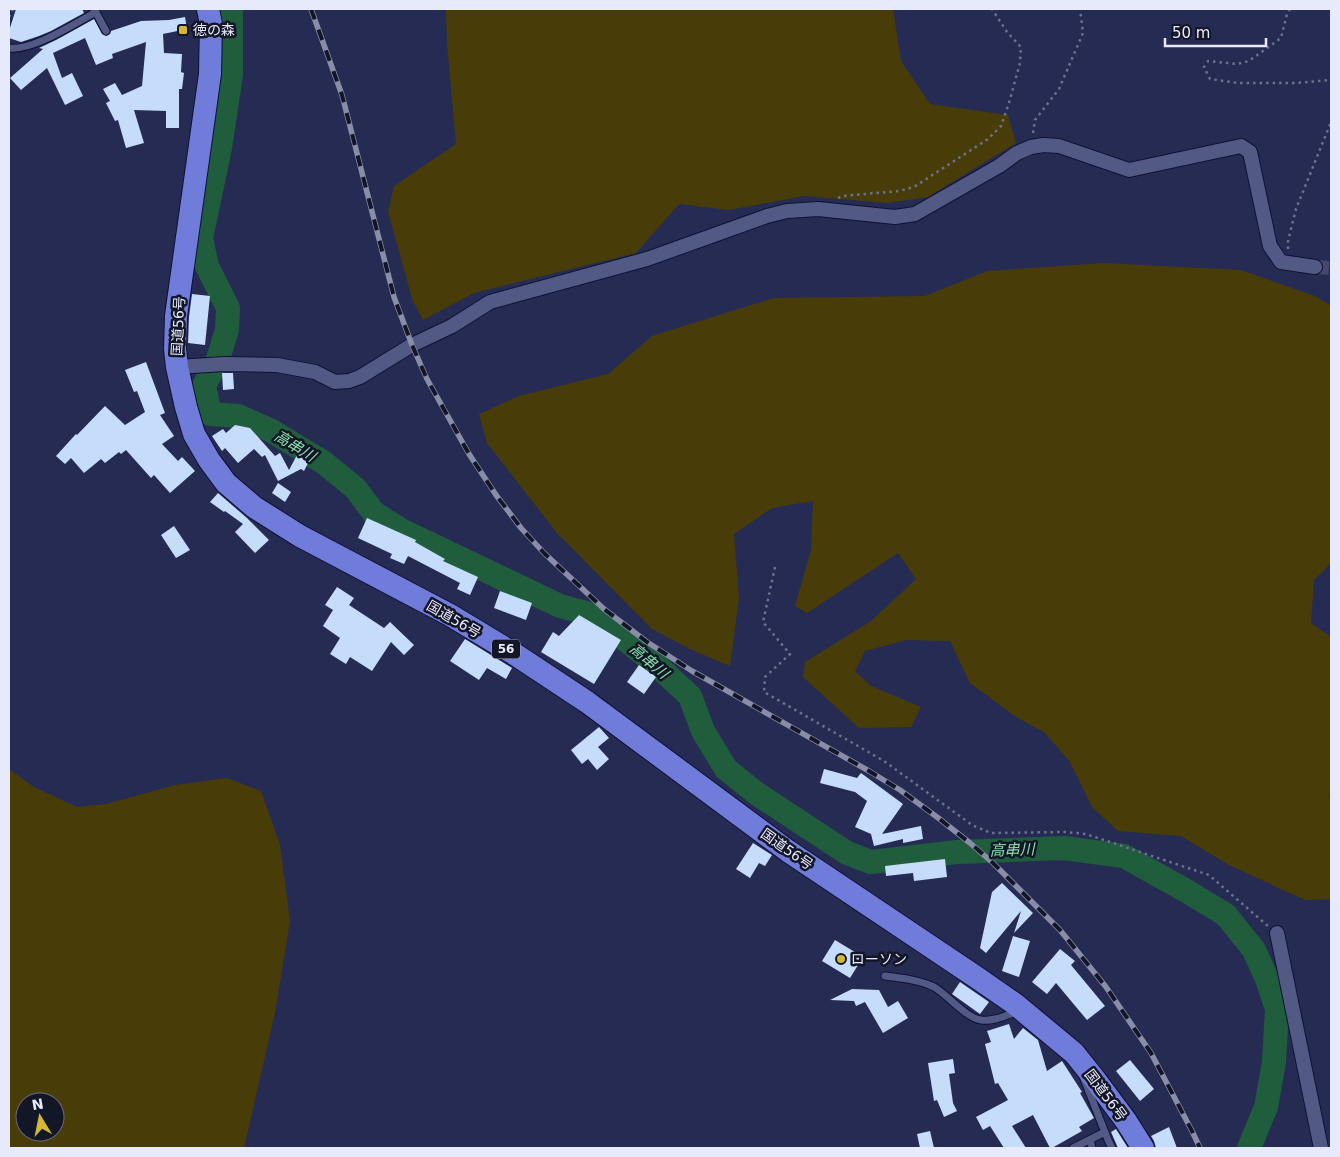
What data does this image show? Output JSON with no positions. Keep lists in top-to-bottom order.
{
  "streets": {
    "highway": ["国道56号", "56"]
  },
  "water": ["高串川"],
  "places": {
    "transit": ["徳の森"],
    "other": ["ローソン"]
  },
  "scale_bar": "50 m",
  "north": "top"
}
